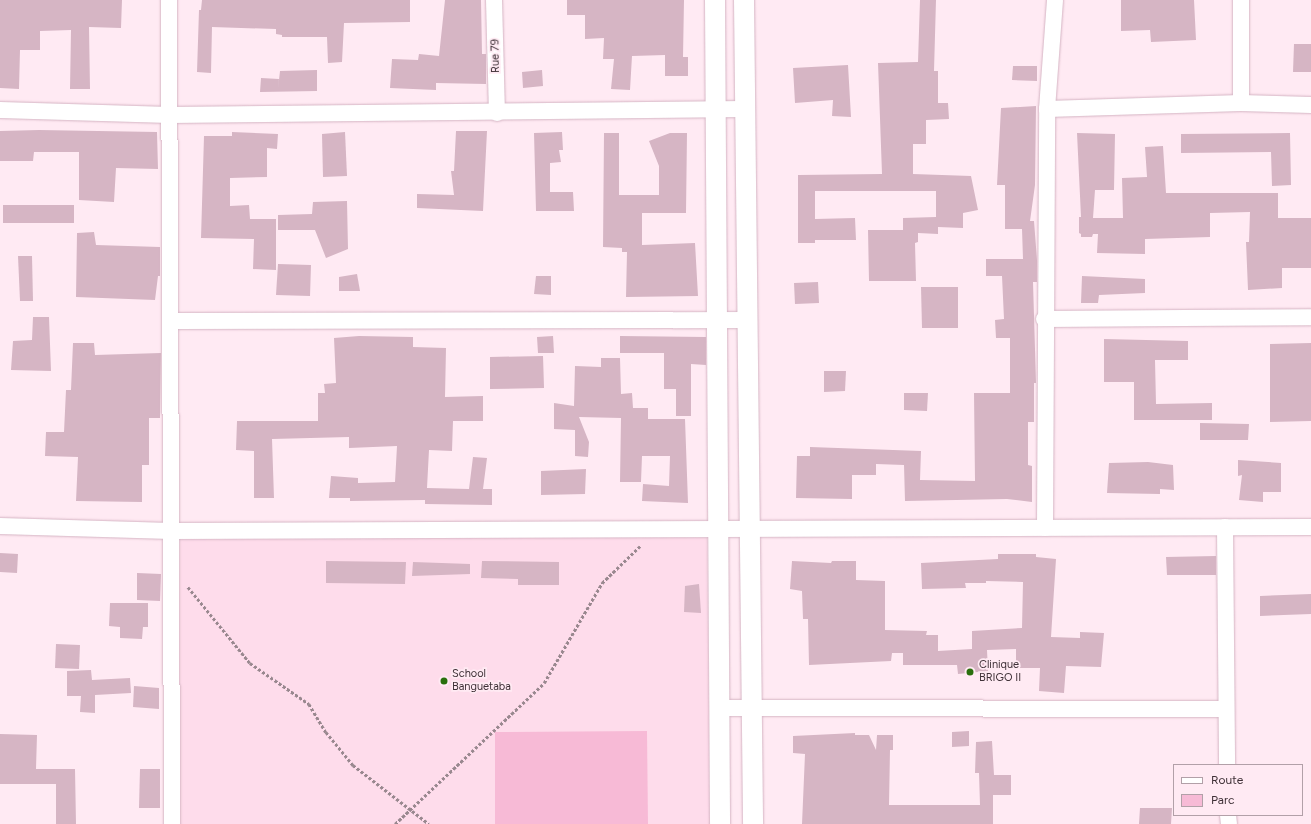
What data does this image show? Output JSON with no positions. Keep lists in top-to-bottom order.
{
  "streets": {
    "street": ["Rue 79"]
  },
  "places": ["Clinique BRIGO II", "School Banguetaba"],
  "legend": ["Route", "Parc"]
}
